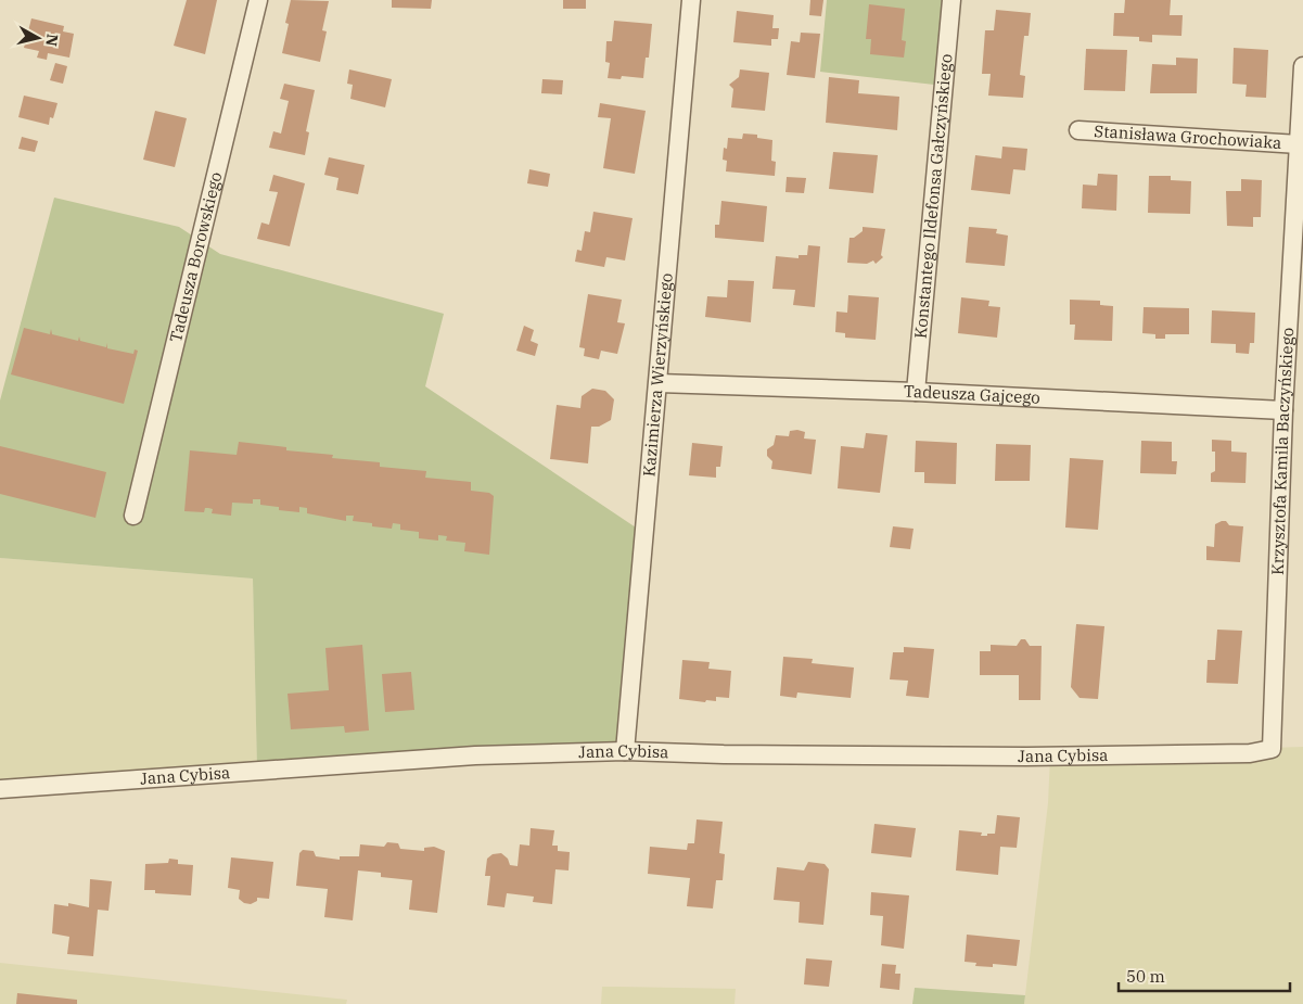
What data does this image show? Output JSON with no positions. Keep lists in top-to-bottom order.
{
  "streets": {
    "street": [
      "Stanisława Grochowiaka",
      "Konstantego Ildefonsa Gałczyńskiego",
      "Tadeusza Borowskiego",
      "Kazimierza Wierzyńskiego",
      "Tadeusza Gajcego",
      "Krzysztofa Kamila Baczyńskiego",
      "Jana Cybisa"
    ]
  },
  "crossings": [
    ["Stanisława Grochowiaka", "Krzysztofa Kamila Baczyńskiego"],
    ["Konstantego Ildefonsa Gałczyńskiego", "Tadeusza Gajcego"],
    ["Kazimierza Wierzyńskiego", "Tadeusza Gajcego"],
    ["Kazimierza Wierzyńskiego", "Jana Cybisa"],
    ["Tadeusza Gajcego", "Krzysztofa Kamila Baczyńskiego"],
    ["Krzysztofa Kamila Baczyńskiego", "Jana Cybisa"]
  ],
  "scale_bar": "50 m",
  "north": "right"
}
